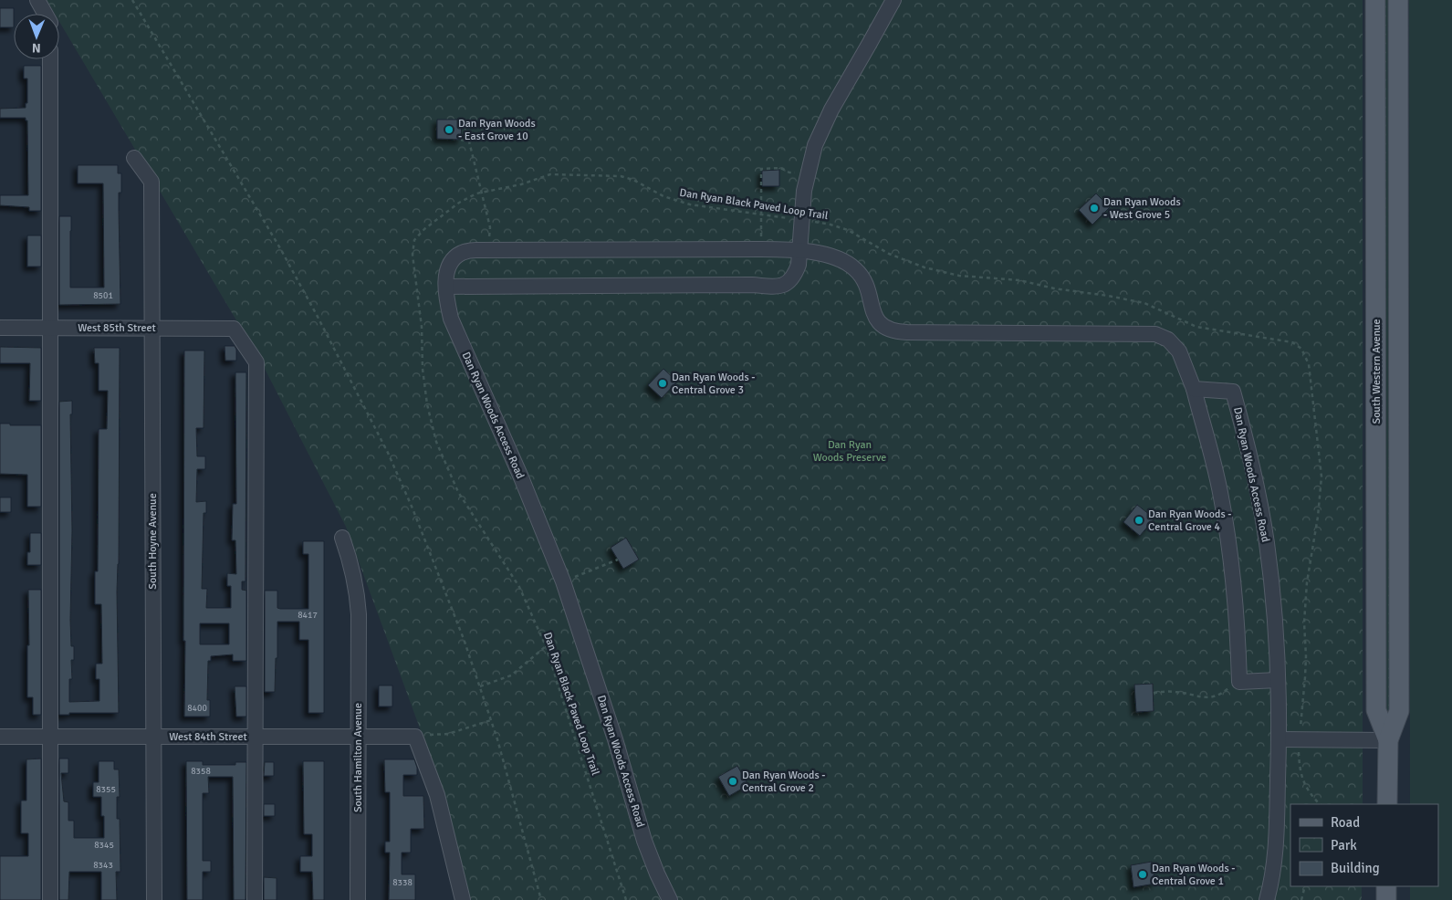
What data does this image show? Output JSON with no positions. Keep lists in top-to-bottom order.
{
  "streets": {
    "main road": ["South Western Avenue"],
    "street": [
      "West 85th Street",
      "Dan Ryan Woods Access Road",
      "South Hoyne Avenue",
      "West 84th Street",
      "South Hamilton Avenue"
    ],
    "path": ["Dan Ryan Black Paved Loop Trail"]
  },
  "crossings": [
    ["West 85th Street", "South Hoyne Avenue"],
    ["West 85th Street", "West 84th Street"],
    ["South Hoyne Avenue", "West 84th Street"],
    ["West 84th Street", "South Hamilton Avenue"]
  ],
  "parks": ["Dan Ryan Woods Preserve"],
  "places": [
    "Dan Ryan Woods - East Grove 10",
    "Dan Ryan Woods - West Grove 5",
    "Dan Ryan Woods - Central Grove 3",
    "Dan Ryan Woods - Central Grove 4",
    "Dan Ryan Woods - Central Grove 2",
    "Dan Ryan Woods - Central Grove 1"
  ],
  "house_numbers": [
    "8501",
    "8417",
    "8400",
    "8358",
    "8355",
    "8345",
    "8343",
    "8338"
  ],
  "legend": ["Road", "Park", "Building"],
  "north": "bottom"
}
